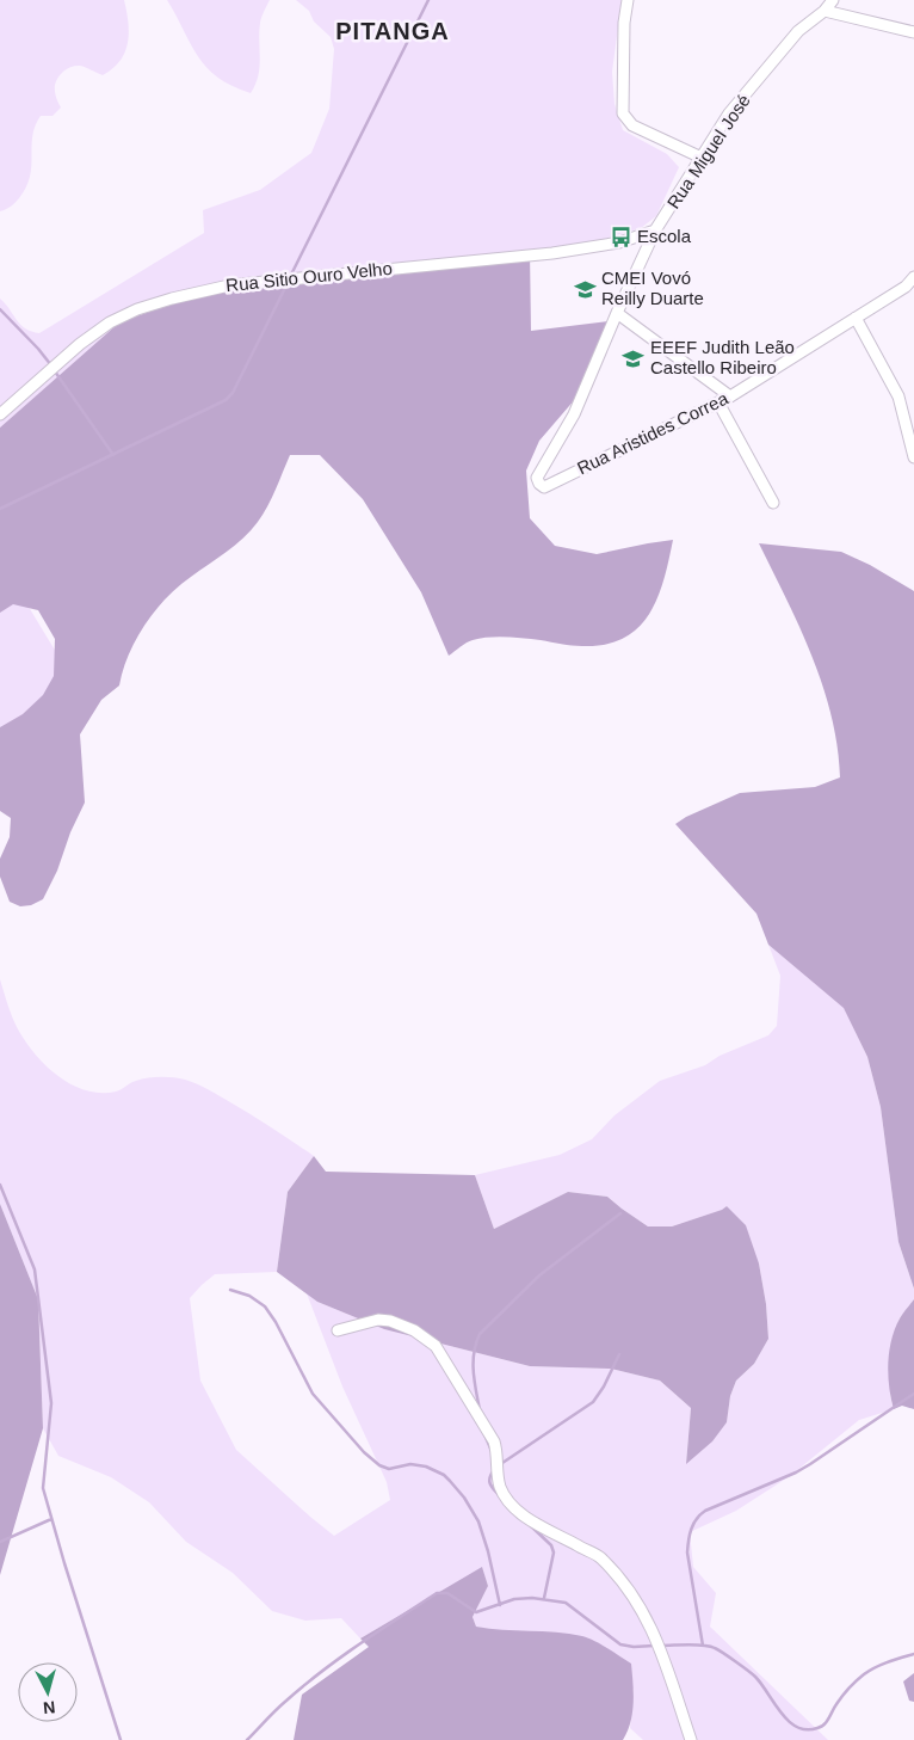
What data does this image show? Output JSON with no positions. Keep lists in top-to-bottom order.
{
  "streets": {
    "street": ["Rua Miguel José", "Rua Sitio Ouro Velho", "Rua Aristides Correa"]
  },
  "crossings": [
    ["Rua Miguel José", "Rua Sitio Ouro Velho"],
    ["Rua Miguel José", "Rua Aristides Correa"]
  ],
  "districts": ["PITANGA"],
  "places": {
    "bus stop": ["Escola"],
    "school or university": ["CMEI Vovó Reilly Duarte", "EEEF Judith Leão Castello Ribeiro"]
  },
  "north": "bottom"
}
